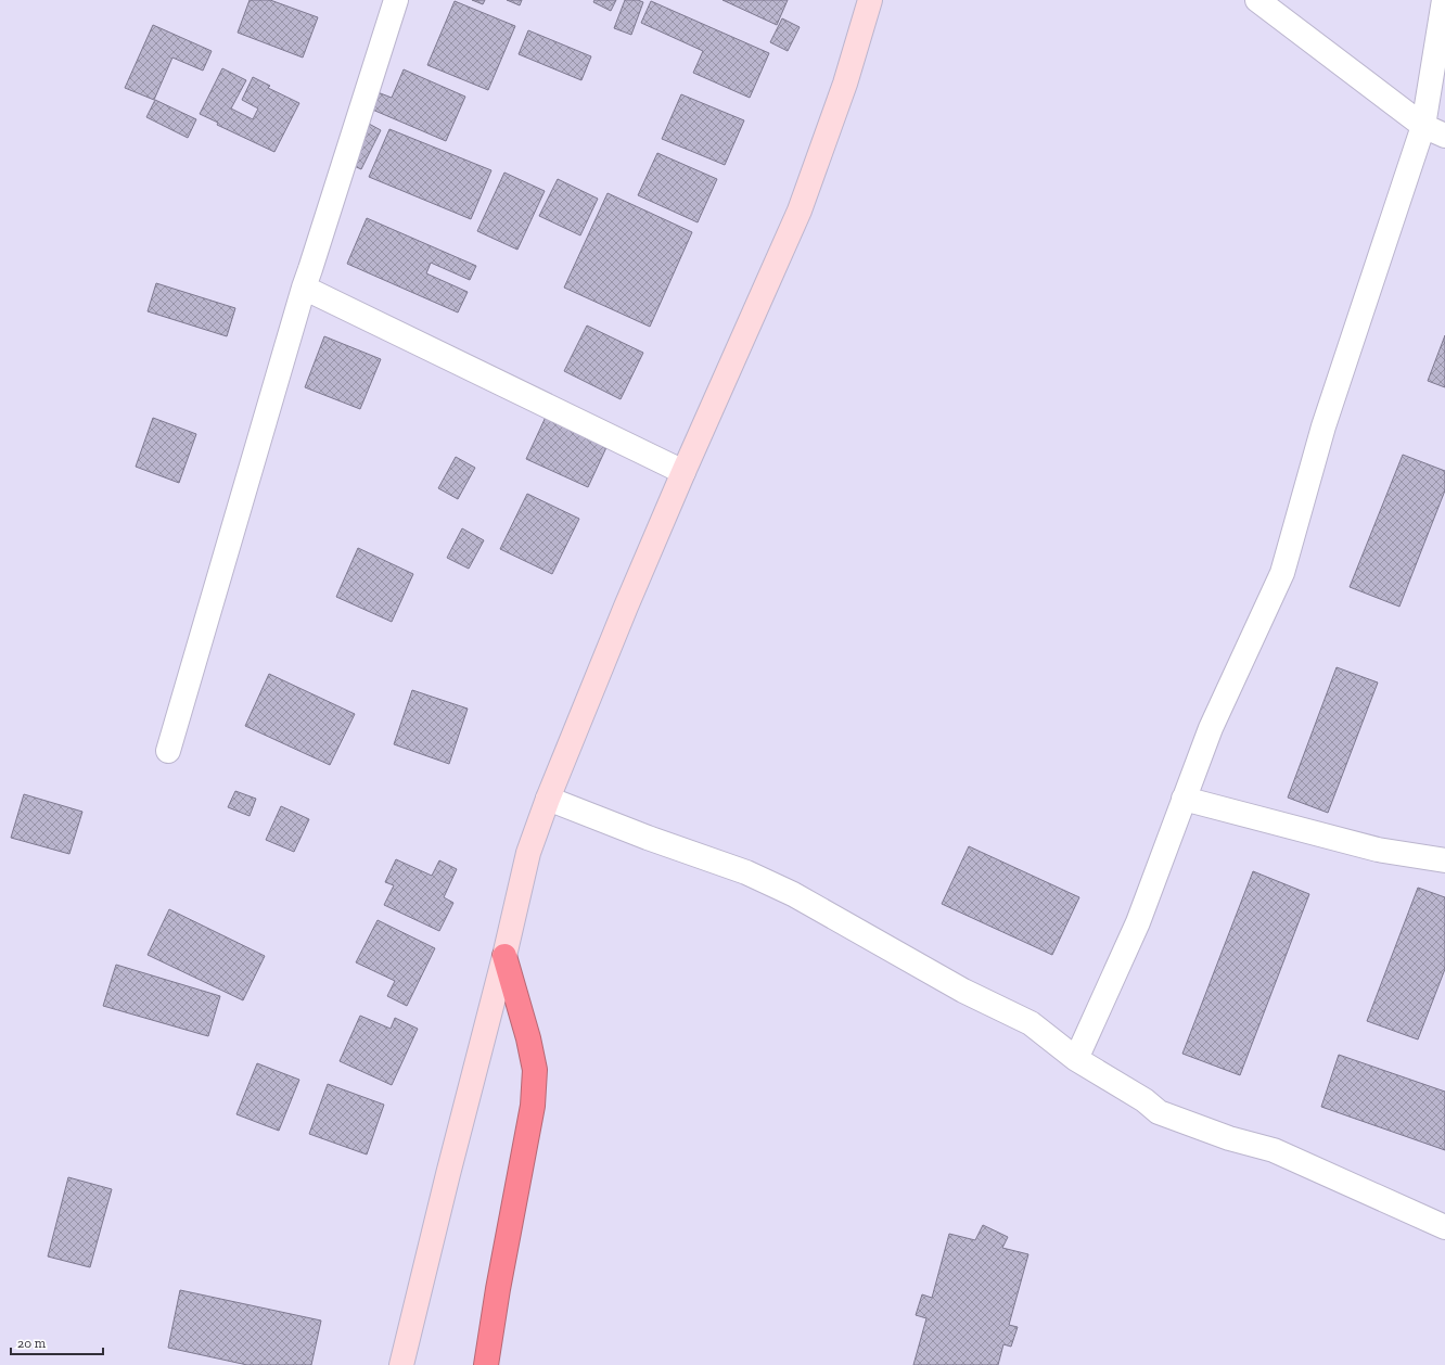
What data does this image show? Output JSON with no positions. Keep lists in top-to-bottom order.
{
  "scale_bar": "20 m"
}
